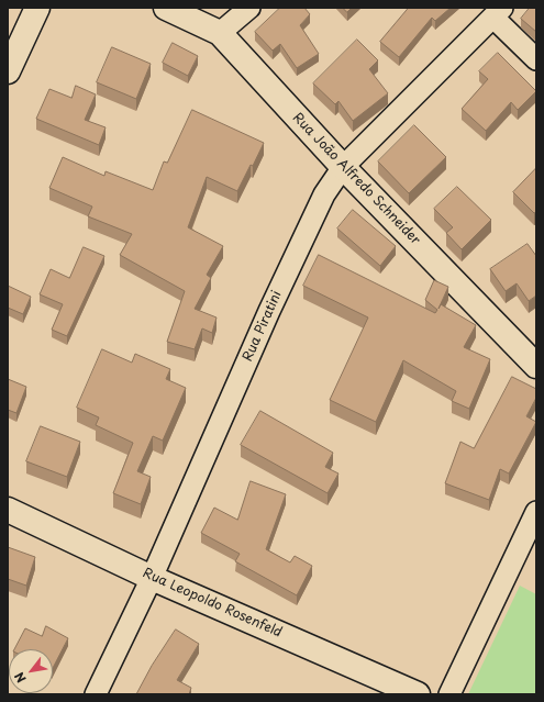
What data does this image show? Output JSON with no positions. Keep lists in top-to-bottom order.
{
  "streets": {
    "street": ["Rua João Alfredo Schneider", "Rua Piratini", "Rua Leopoldo Rosenfeld"]
  },
  "crossings": [
    ["Rua João Alfredo Schneider", "Rua Piratini"],
    ["Rua Piratini", "Rua Leopoldo Rosenfeld"]
  ],
  "north": "bottom left"
}
